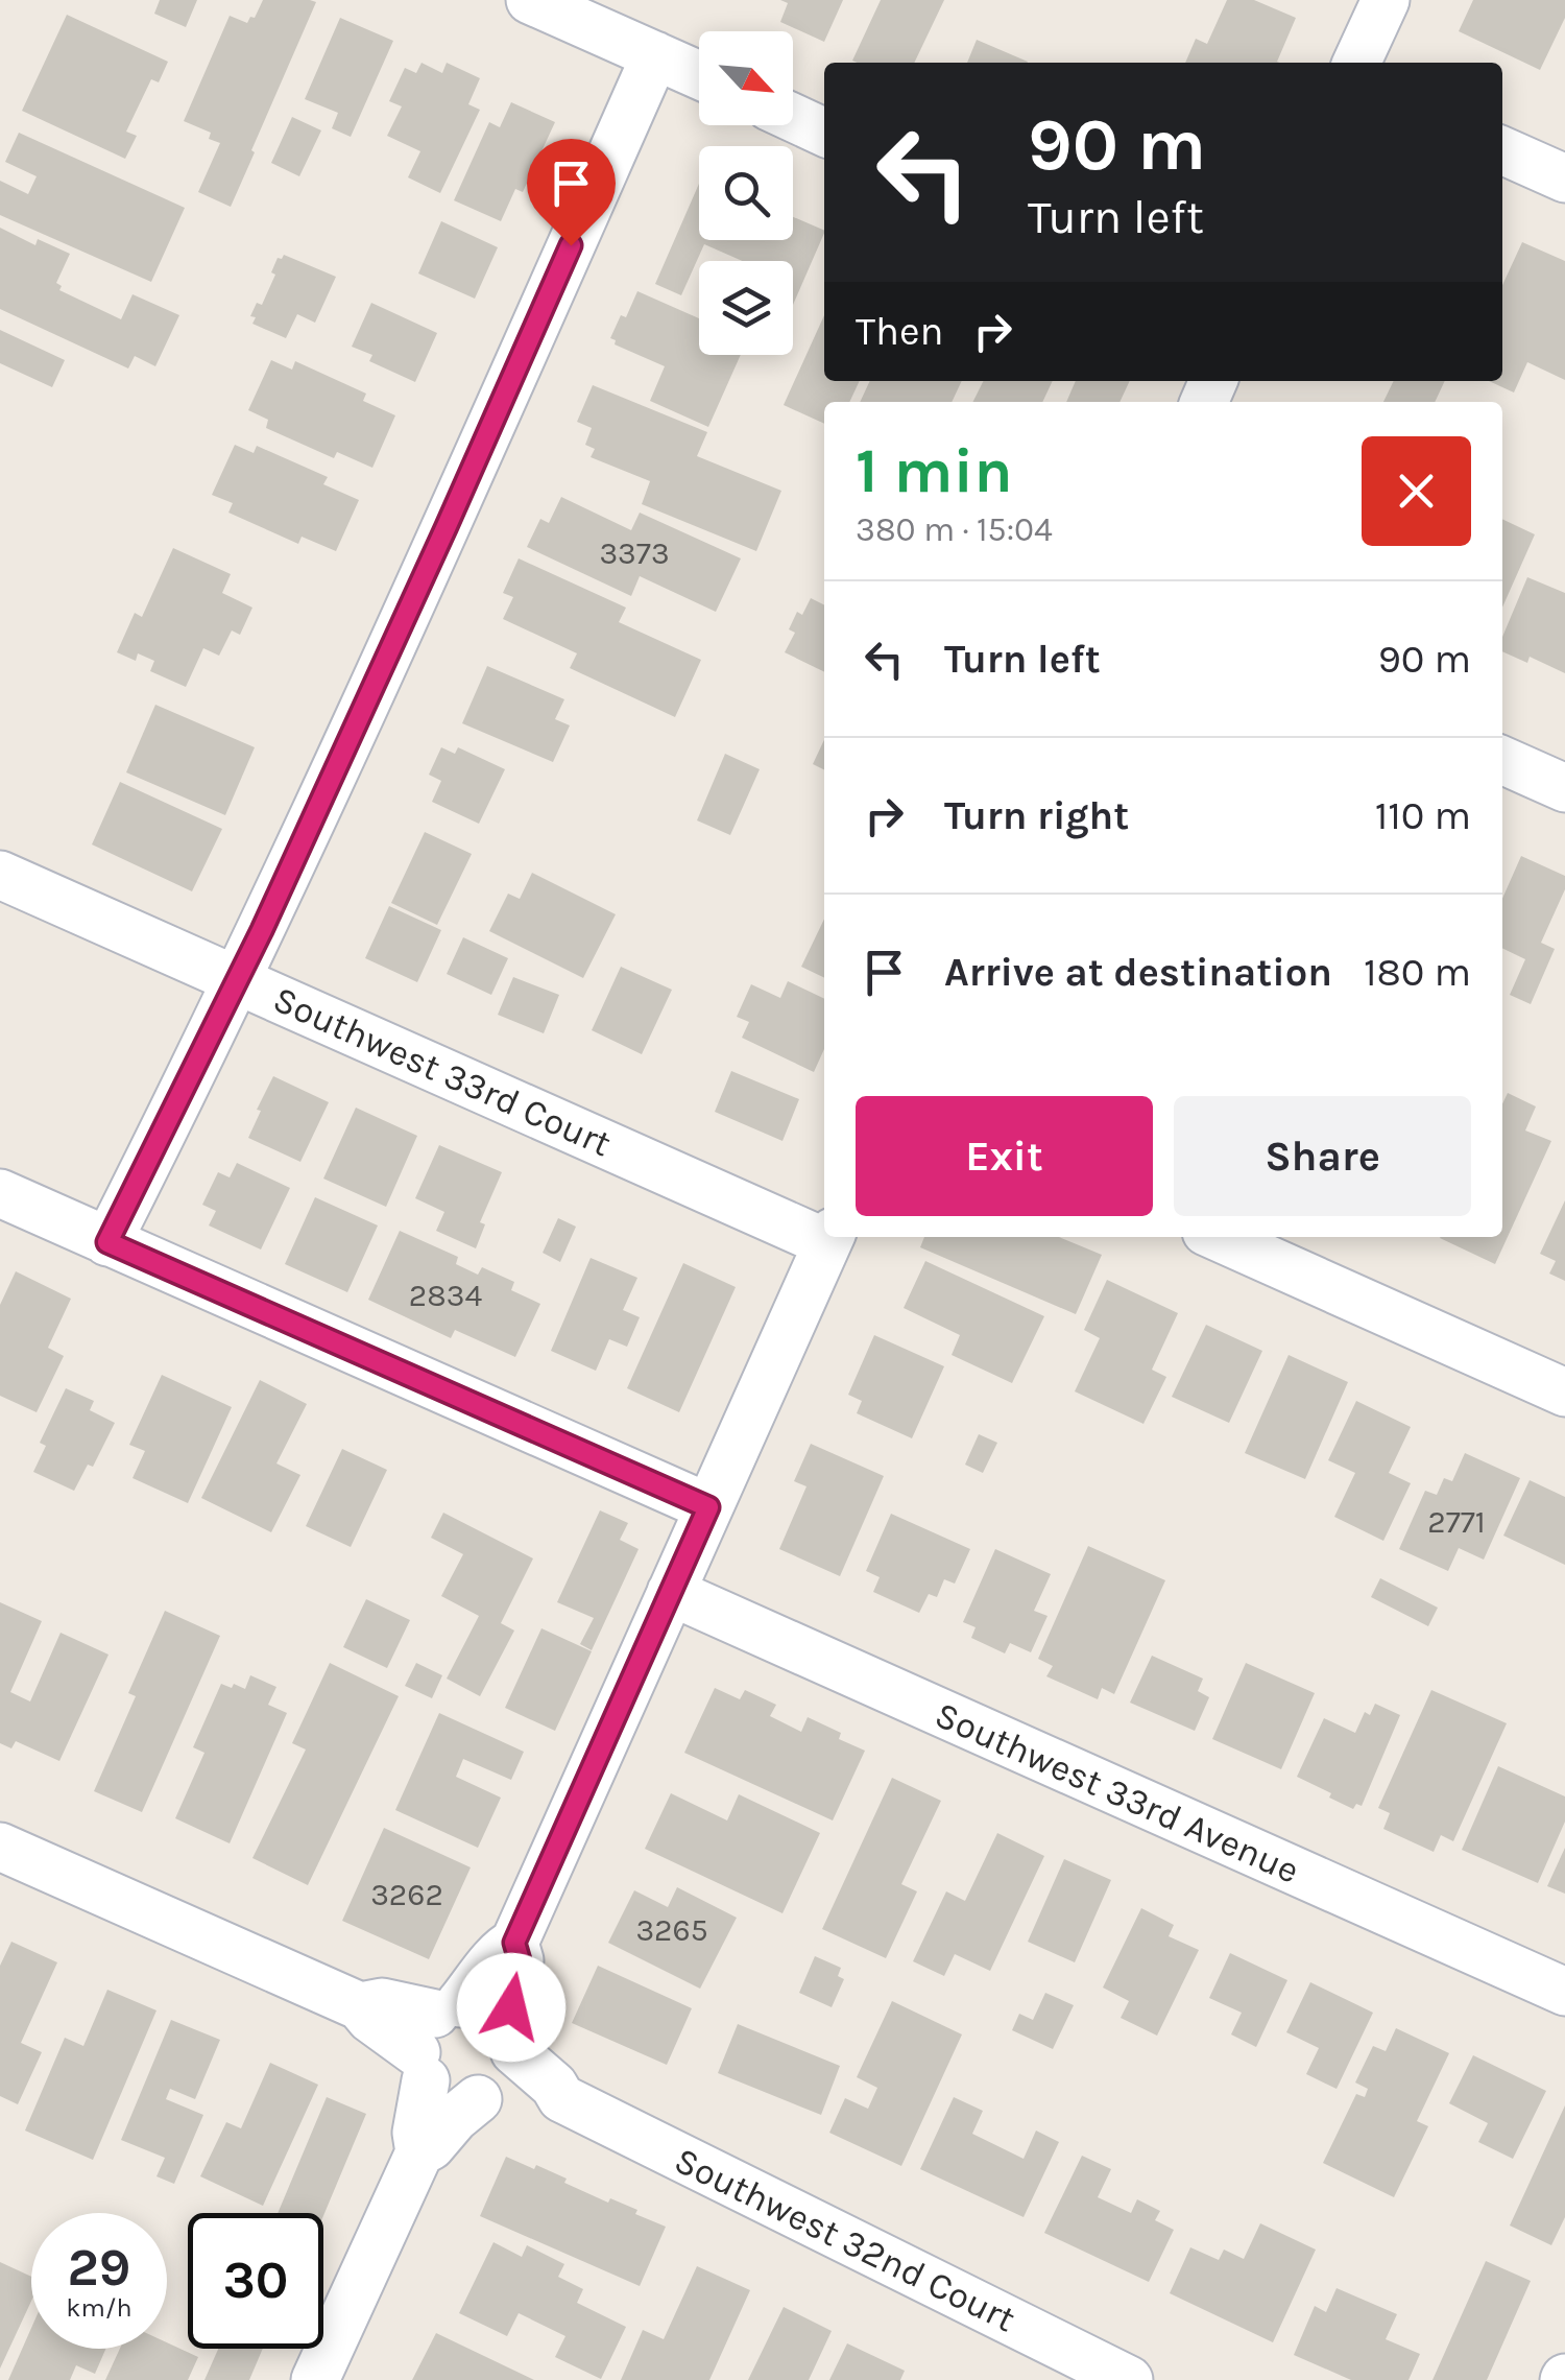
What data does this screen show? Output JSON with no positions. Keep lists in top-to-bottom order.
{
  "streets": {
    "street": ["Southwest 33rd Court", "Southwest 33rd Avenue", "Southwest 32nd Court"]
  },
  "house_numbers": [
    "3373",
    "2834",
    "2771",
    "3262",
    "3265"
  ],
  "north": "bottom right",
  "page": {
    "turn": ["90 m", "Turn left"],
    "then": "Then",
    "heading": ["1 min", "380 m · 15:04"],
    "list": [
      {
        "name": "Turn left",
        "value": "90 m"
      },
      {
        "name": "Turn right",
        "value": "110 m"
      },
      {
        "name": "Arrive at destination",
        "value": "180 m"
      }
    ],
    "buttons": ["Exit", "Share"],
    "speed": "29 km/h",
    "limit": "30"
  }
}
